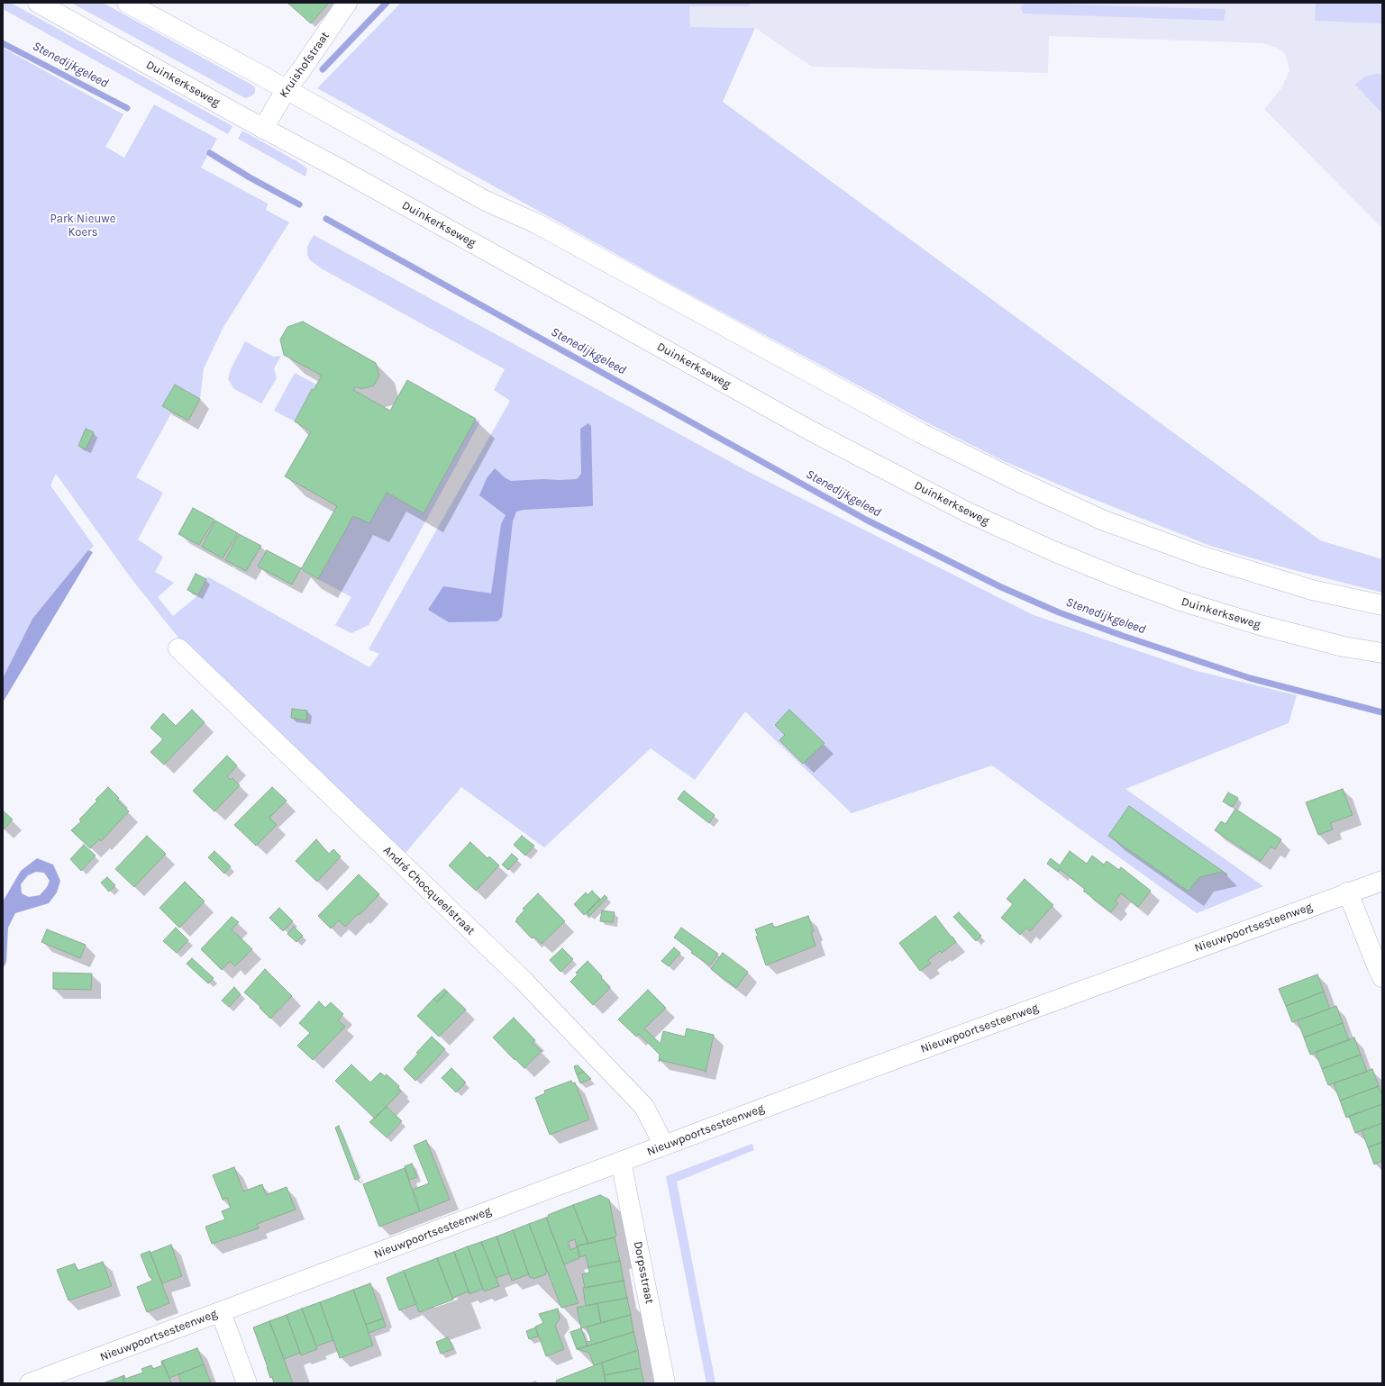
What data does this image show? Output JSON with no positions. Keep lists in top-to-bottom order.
{
  "streets": {
    "main road": [
      "Kruishofstraat",
      "Duinkerkseweg",
      "André Chocqueelstraat",
      "Nieuwpoortsesteenweg",
      "Dorpsstraat"
    ]
  },
  "crossings": [
    ["Kruishofstraat", "Duinkerkseweg"],
    ["André Chocqueelstraat", "Nieuwpoortsesteenweg"],
    ["Nieuwpoortsesteenweg", "Dorpsstraat"]
  ],
  "water": ["Stenedijkgeleed"],
  "parks": ["Park Nieuwe Koers"]
}
